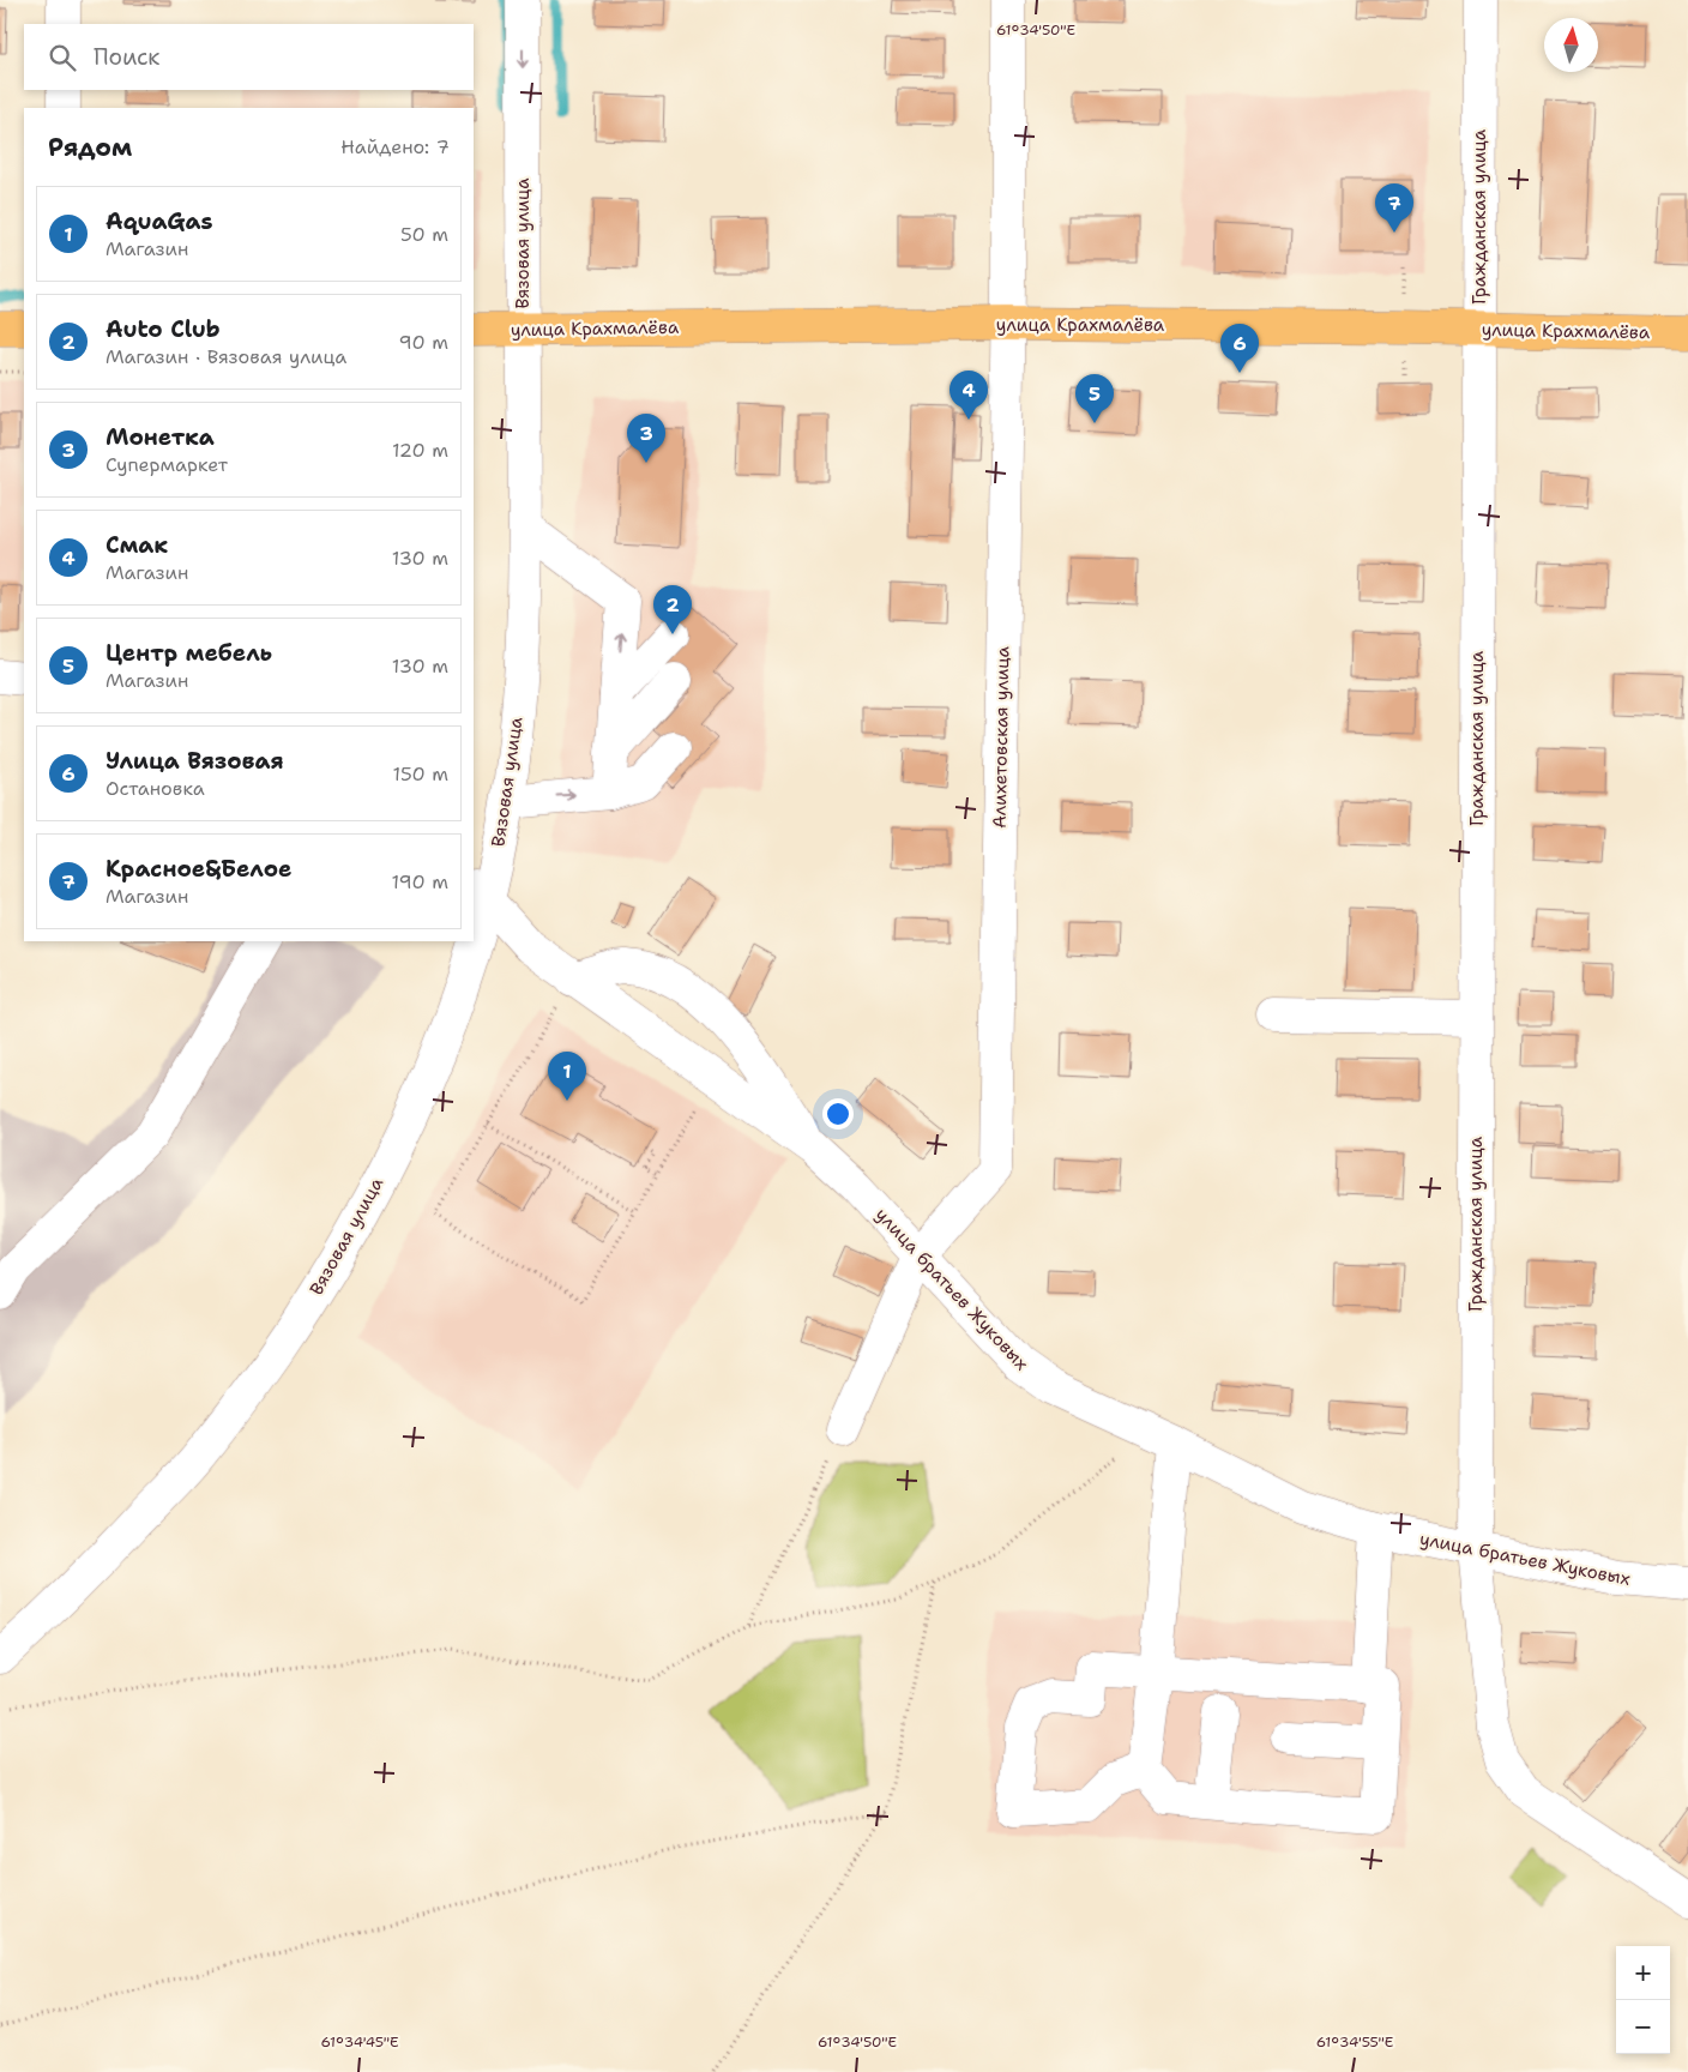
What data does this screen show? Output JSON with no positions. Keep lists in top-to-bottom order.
{
  "streets": {
    "main road": ["улица Крахмалёва"],
    "street": [
      "Гражданская улица",
      "Вязовая улица",
      "Алихетовская улица",
      "улица братьев Жуковых"
    ]
  },
  "crossings": [
    ["Гражданская улица", "улица Крахмалёва"],
    ["Гражданская улица", "улица братьев Жуковых"],
    ["Вязовая улица", "улица Крахмалёва"],
    ["Вязовая улица", "улица братьев Жуковых"],
    ["улица Крахмалёва", "Алихетовская улица"],
    ["Алихетовская улица", "улица братьев Жуковых"]
  ],
  "north": "top",
  "page": {
    "search": "Поиск",
    "heading": ["Рядом", "Найдено: 7"],
    "pins": [
      "7",
      "6",
      "4",
      "5",
      "3",
      "2",
      "1"
    ],
    "list": [
      {
        "mark": "1",
        "name": "AquaGas",
        "note": "Магазин",
        "value": "50 m"
      },
      {
        "mark": "2",
        "name": "Auto Club",
        "note": "Магазин · Вязовая улица",
        "value": "90 m"
      },
      {
        "mark": "3",
        "name": "Монетка",
        "note": "Супермаркет",
        "value": "120 m"
      },
      {
        "mark": "4",
        "name": "Смак",
        "note": "Магазин",
        "value": "130 m"
      },
      {
        "mark": "5",
        "name": "Центр мебель",
        "note": "Магазин",
        "value": "130 m"
      },
      {
        "mark": "6",
        "name": "Улица Вязовая",
        "note": "Остановка",
        "value": "150 m"
      },
      {
        "mark": "7",
        "name": "Красное&Белое",
        "note": "Магазин",
        "value": "190 m"
      }
    ],
    "map_buttons": ["+", "−"]
  },
  "coordinates": ["61°34'50\"E", "61°34'45\"E", "61°34'55\"E"]
}
